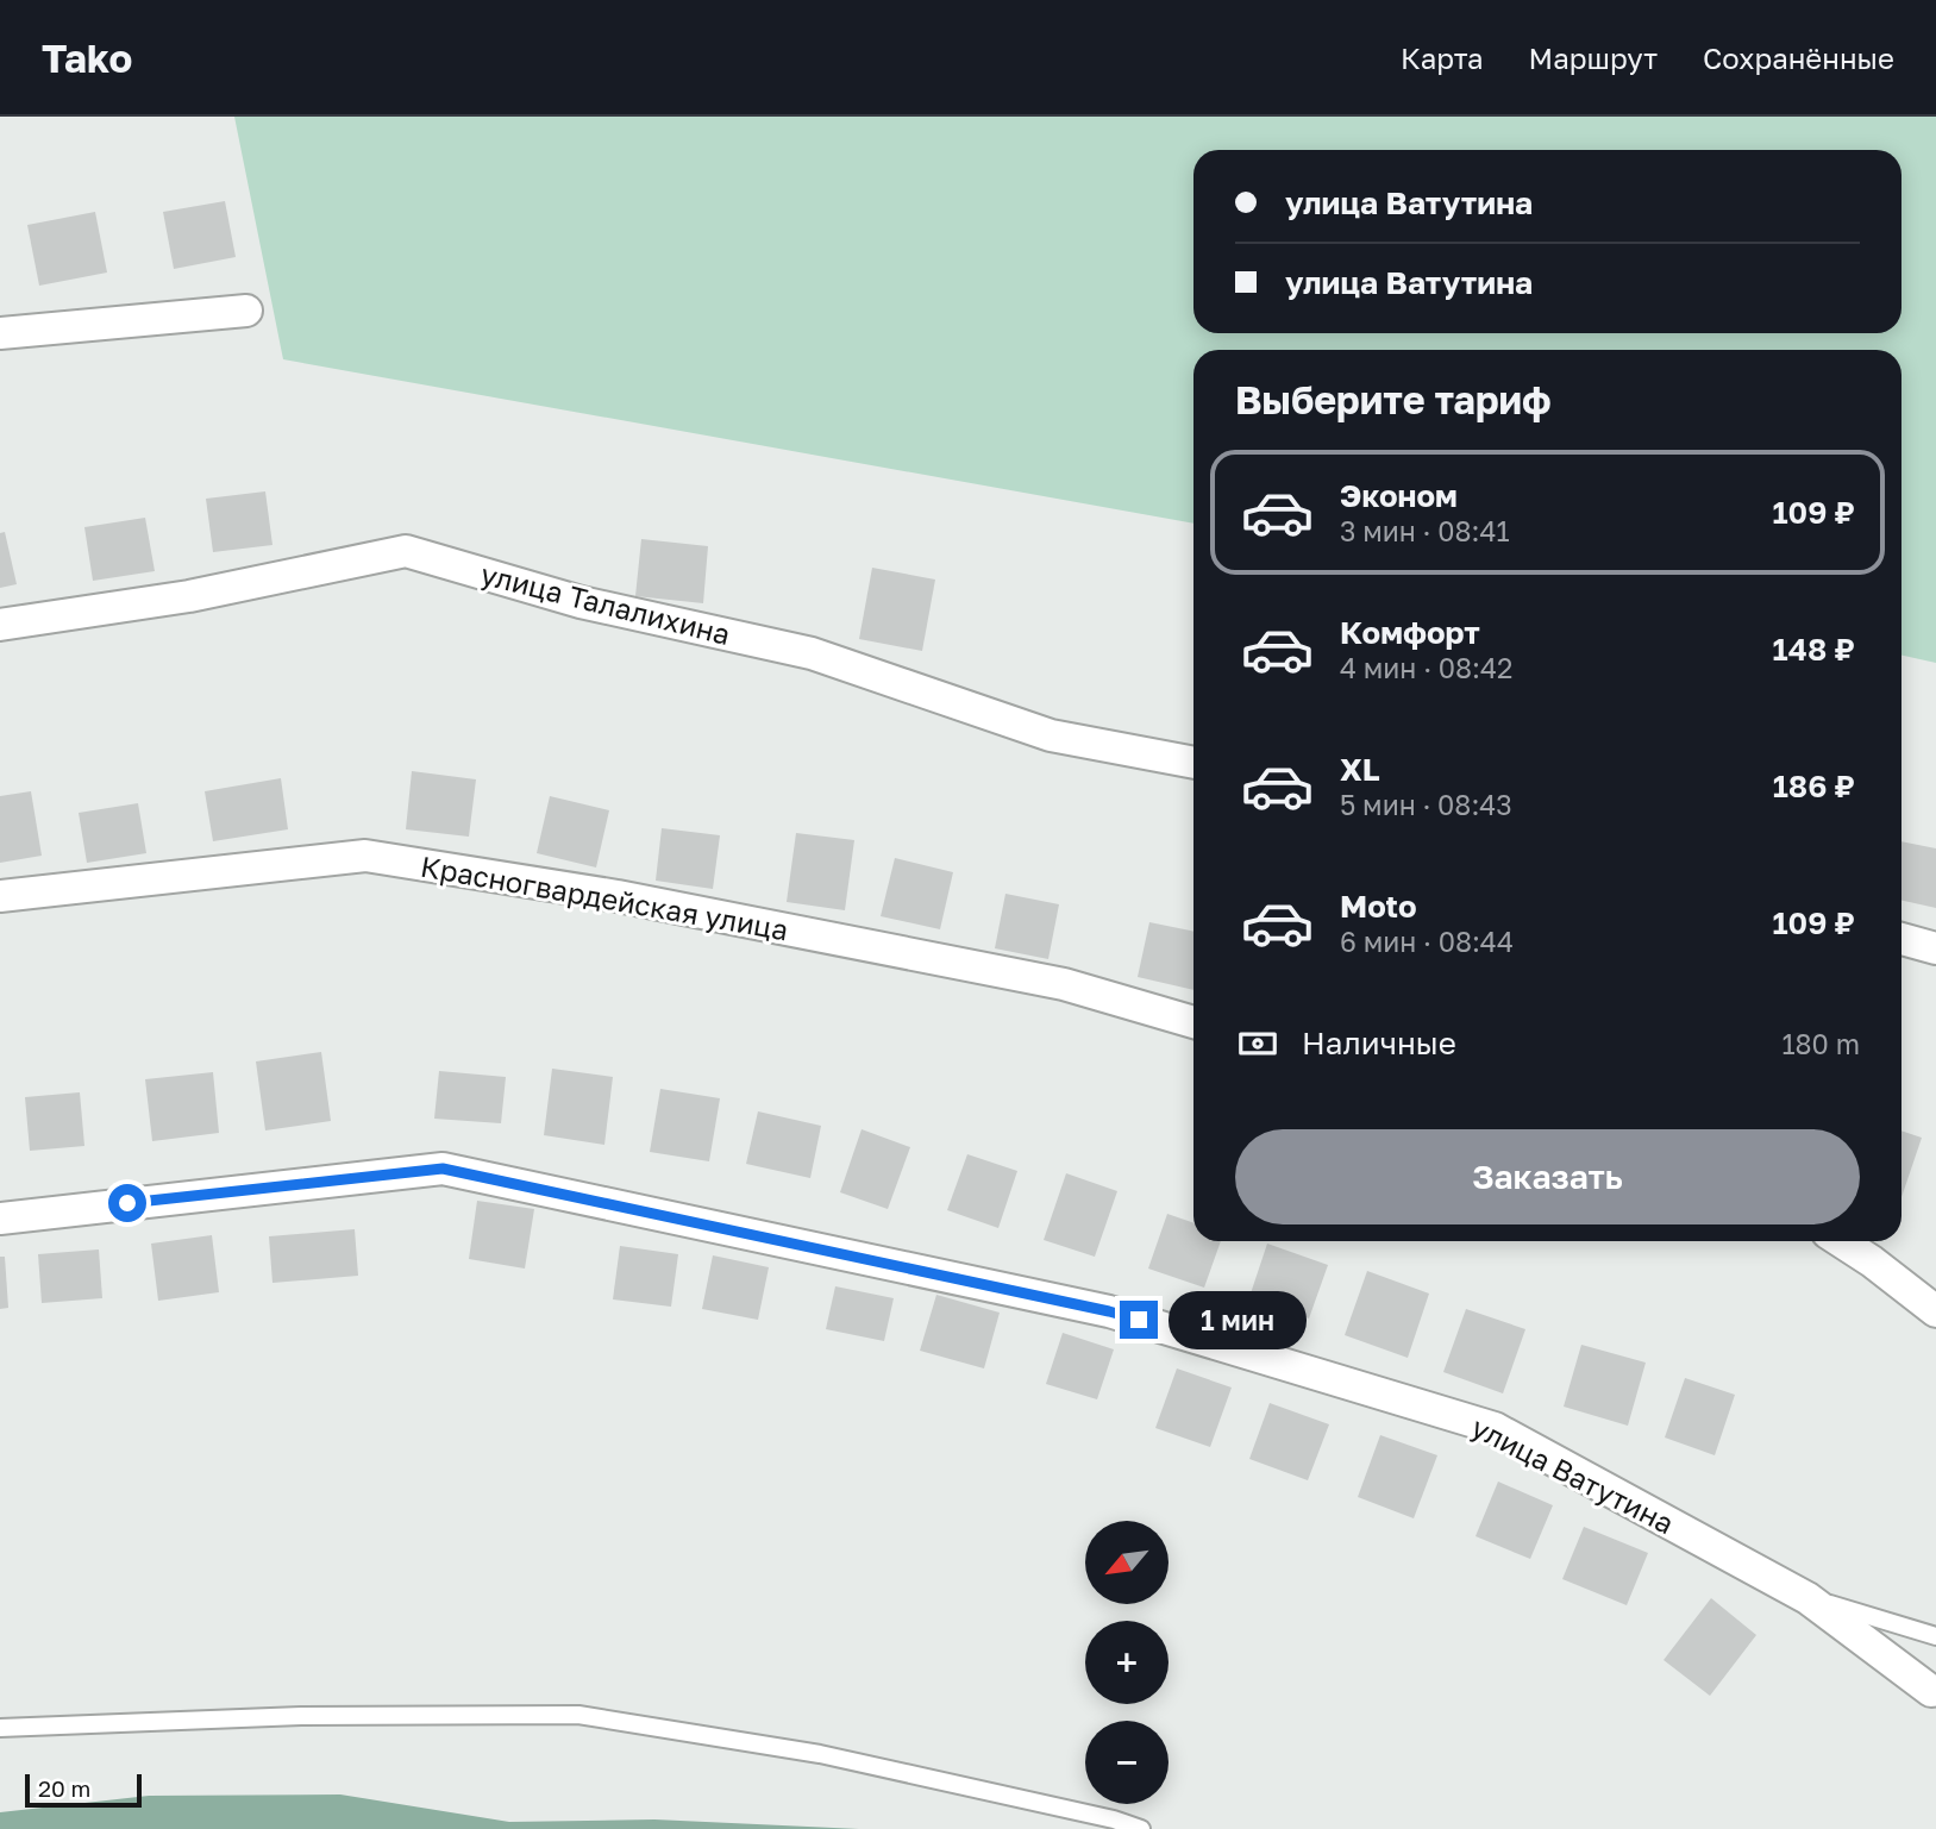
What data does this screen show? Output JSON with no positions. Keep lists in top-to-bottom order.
{
  "streets": {
    "street": ["улица Талалихина", "Красногвардейская улица", "улица Ватутина"]
  },
  "scale_bar": "20 m",
  "north": "bottom left",
  "page": {
    "header": "Tako",
    "nav": ["Карта", "Маршрут", "Сохранённые"],
    "banner": ["улица Ватутина", "улица Ватутина"],
    "heading": "Выберите тариф",
    "list": [
      {
        "name": "Эконом",
        "note": "3 мин · 08:41",
        "value": "109 ₽"
      },
      {
        "name": "Комфорт",
        "note": "4 мин · 08:42",
        "value": "148 ₽"
      },
      {
        "name": "XL",
        "note": "5 мин · 08:43",
        "value": "186 ₽"
      },
      {
        "name": "Moto",
        "note": "6 мин · 08:44",
        "value": "109 ₽"
      }
    ],
    "pay": ["Наличные", "180 m"],
    "buttons": "Заказать",
    "bubble": "1 мин",
    "map_buttons": ["+", "−"],
    "scale": "20 m"
  }
}
